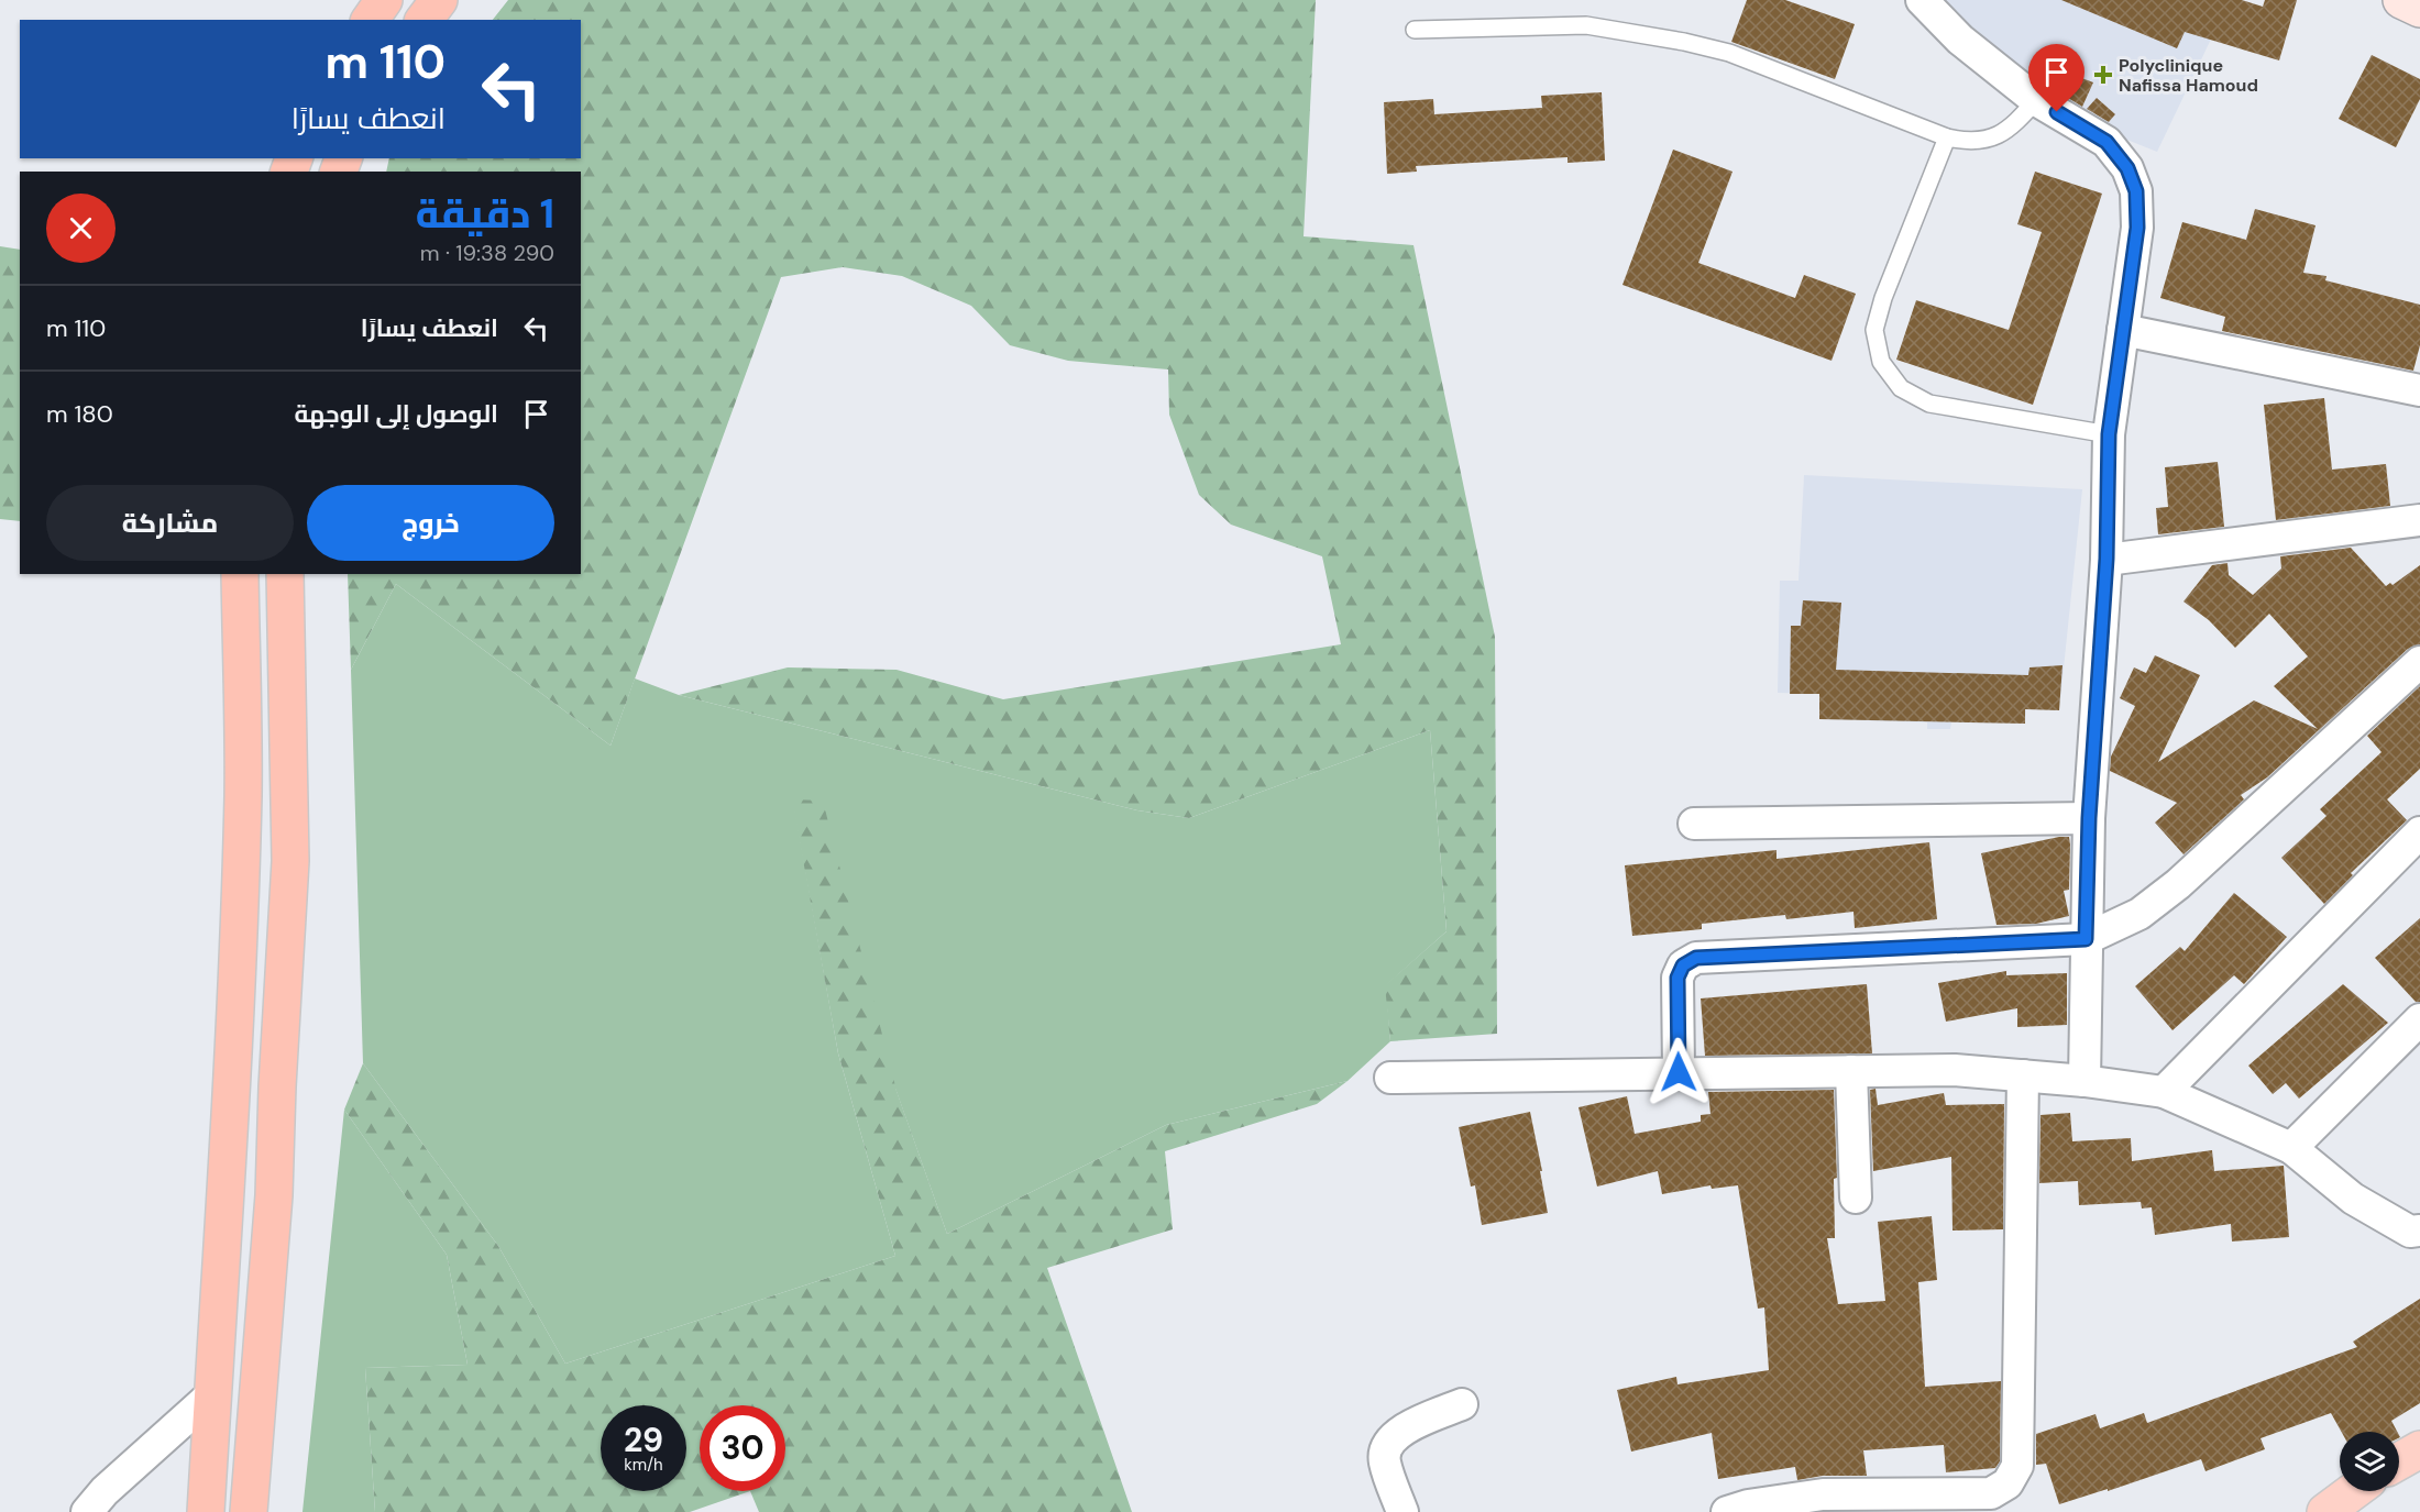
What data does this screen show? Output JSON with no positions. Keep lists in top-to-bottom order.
{
  "places": {
    "health": ["Polyclinique Nafissa Hamoud"]
  },
  "page": {
    "turn": ["110 m", "انعطف يسارًا"],
    "heading": ["1 دقيقة", "290 m · 19:38"],
    "list": [
      {
        "name": "انعطف يسارًا",
        "value": "110 m"
      },
      {
        "name": "الوصول إلى الوجهة",
        "value": "180 m"
      }
    ],
    "buttons": ["خروج", "مشاركة"],
    "speed": "29 km/h",
    "limit": "30"
  }
}
